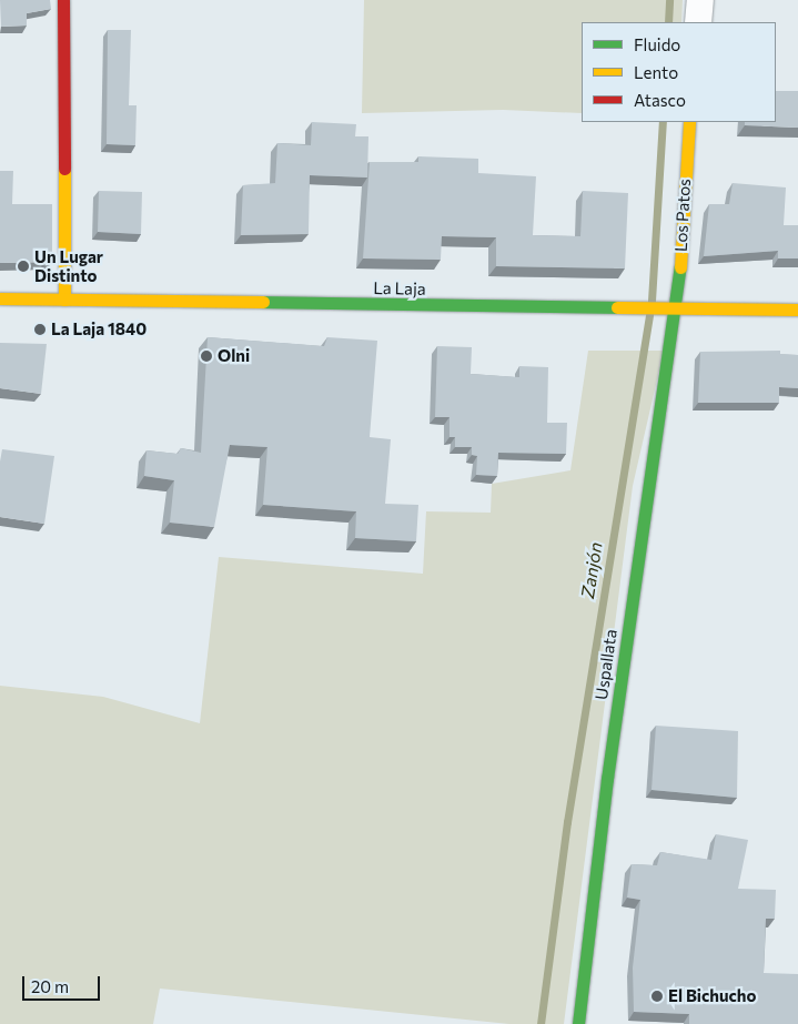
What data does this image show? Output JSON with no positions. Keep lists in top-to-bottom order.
{
  "streets": {
    "street": ["Los Patos", "La Laja", "Uspallata"]
  },
  "crossings": [
    ["Los Patos", "La Laja"],
    ["Los Patos", "Uspallata"],
    ["La Laja", "Uspallata"]
  ],
  "water": ["Zanjón"],
  "places": [
    "Un Lugar Distinto",
    "La Laja 1840",
    "Olni",
    "El Bichucho"
  ],
  "legend": ["Fluido", "Lento", "Atasco"],
  "scale_bar": "20 m"
}
